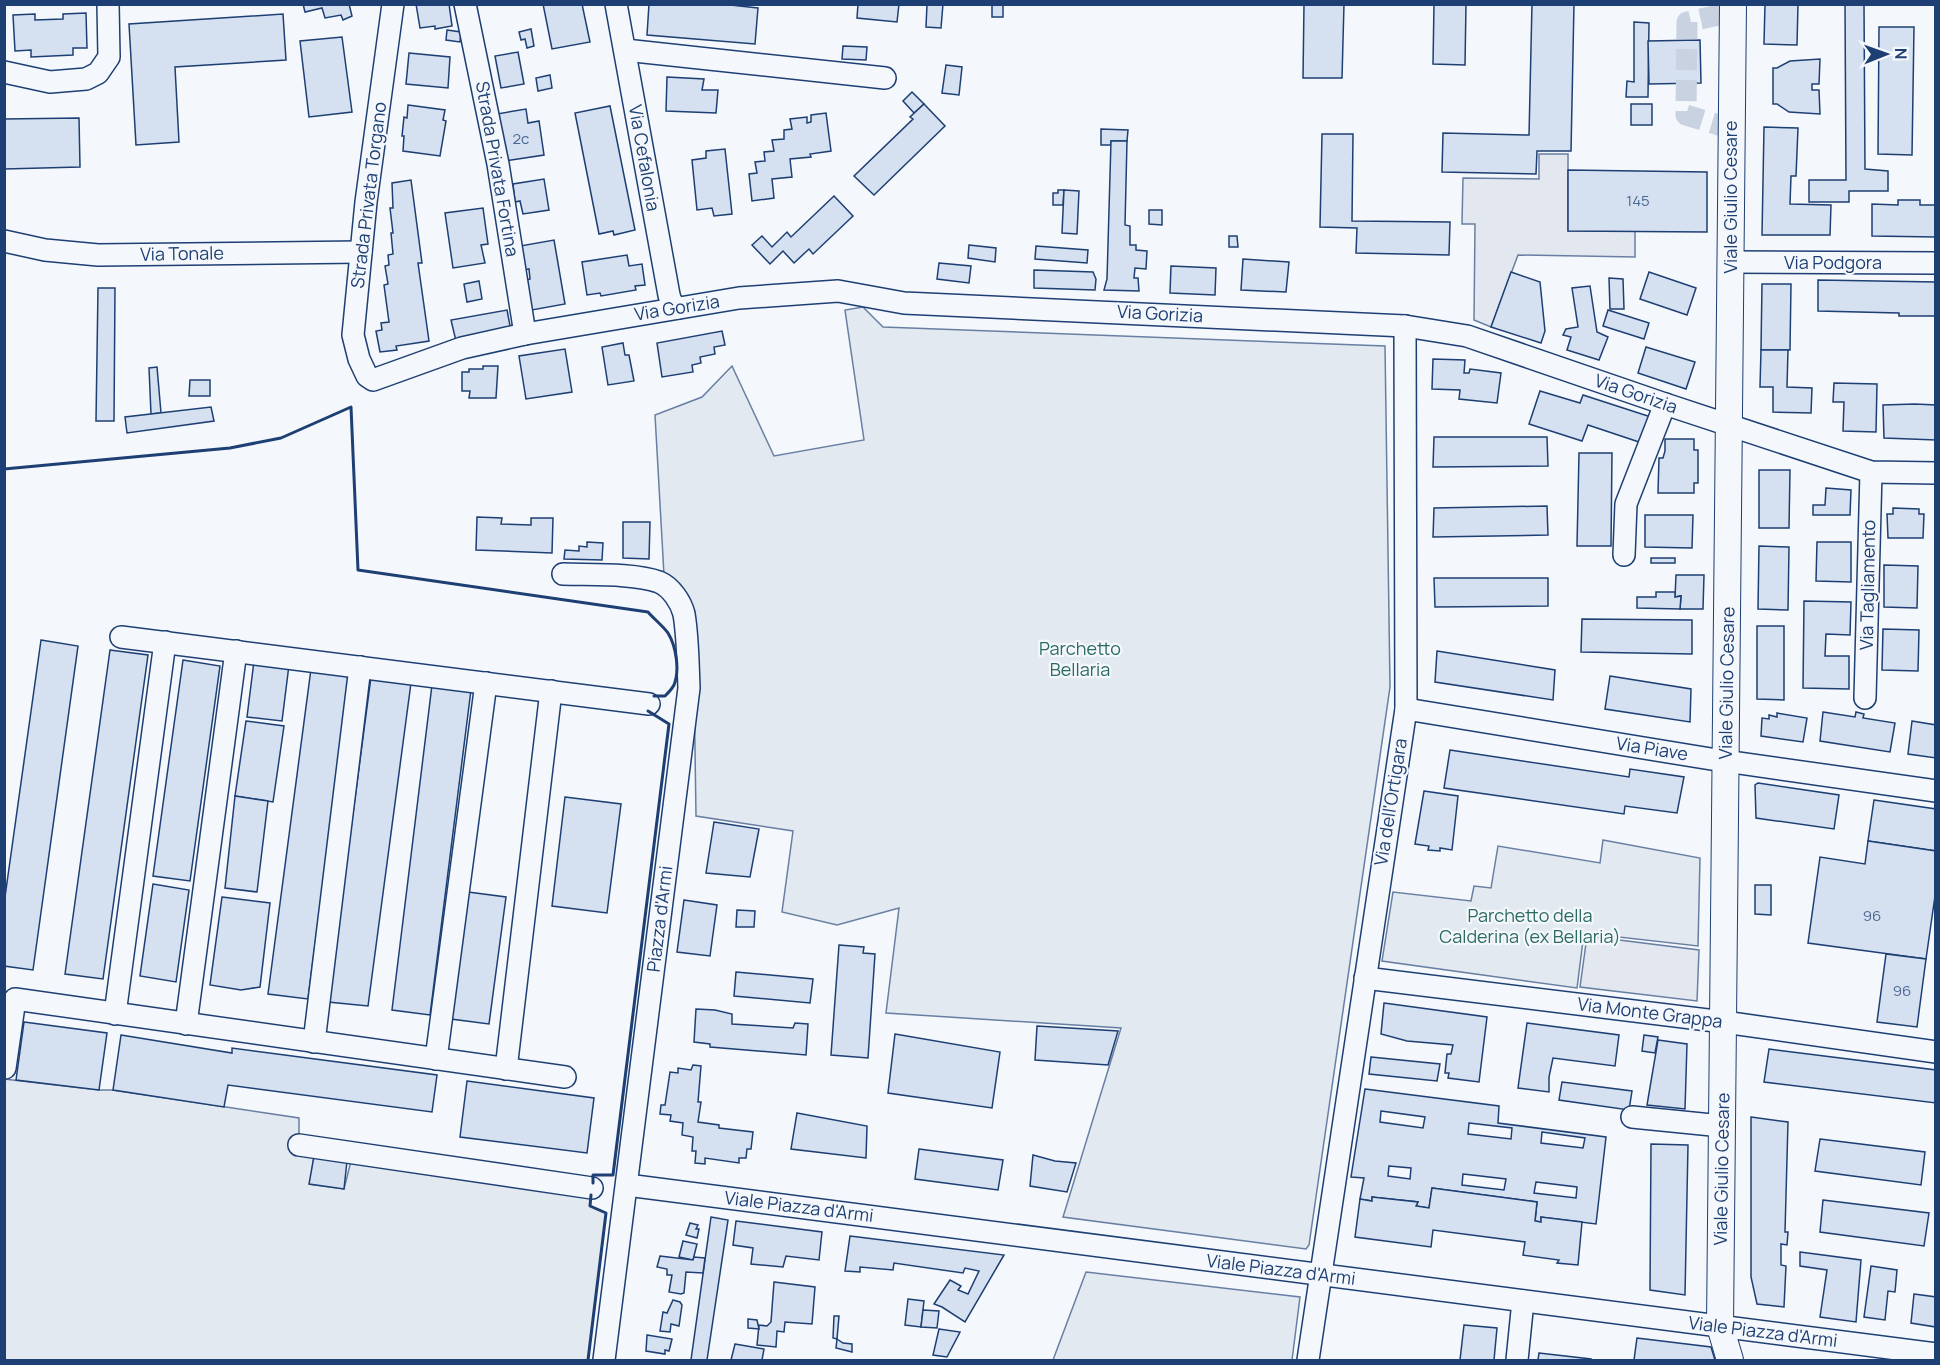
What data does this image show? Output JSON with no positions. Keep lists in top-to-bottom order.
{
  "streets": {
    "main road": ["Viale Giulio Cesare"],
    "street": [
      "Via Cefalonia",
      "Strada Privata Fortina",
      "Strada Privata Torgano",
      "Via Tonale",
      "Via Podgora",
      "Via Gorizia",
      "Via Tagliamento",
      "Via Piave",
      "Via dell'Ortigara",
      "Piazza d'Armi",
      "Via Monte Grappa",
      "Viale Piazza d'Armi"
    ]
  },
  "crossings": [
    ["Via Cefalonia", "Via Gorizia"],
    ["Strada Privata Fortina", "Via Gorizia"],
    ["Strada Privata Torgano", "Via Tonale"],
    ["Strada Privata Torgano", "Via Gorizia"],
    ["Viale Giulio Cesare", "Via Podgora"],
    ["Viale Giulio Cesare", "Via Gorizia"],
    ["Viale Giulio Cesare", "Via Piave"],
    ["Viale Giulio Cesare", "Via Monte Grappa"],
    ["Viale Giulio Cesare", "Viale Piazza d'Armi"],
    ["Via Gorizia", "Via Tagliamento"],
    ["Via Gorizia", "Via dell'Ortigara"],
    ["Via Piave", "Via dell'Ortigara"],
    ["Via dell'Ortigara", "Via Monte Grappa"],
    ["Via dell'Ortigara", "Viale Piazza d'Armi"],
    ["Piazza d'Armi", "Viale Piazza d'Armi"]
  ],
  "parks": ["Parchetto Bellaria", "Parchetto della Calderina (ex Bellaria)"],
  "house_numbers": [
    "2c",
    "145",
    "96",
    "96"
  ],
  "north": "right"
}
